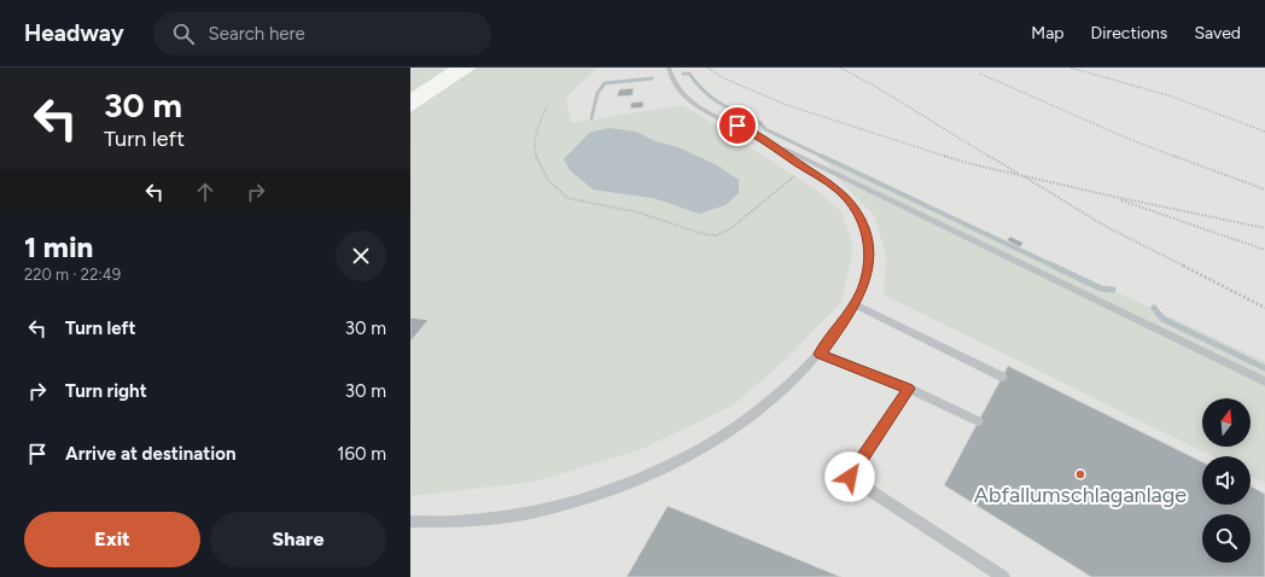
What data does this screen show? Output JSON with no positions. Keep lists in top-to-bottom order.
{
  "places": ["Abfallumschlaganlage"],
  "north": "top",
  "page": {
    "header": "Headway",
    "search": "Search here",
    "nav": ["Map", "Directions", "Saved"],
    "turn": ["30 m", "Turn left"],
    "heading": ["1 min", "220 m · 22:49"],
    "list": [
      {
        "name": "Turn left",
        "value": "30 m"
      },
      {
        "name": "Turn right",
        "value": "30 m"
      },
      {
        "name": "Arrive at destination",
        "value": "160 m"
      }
    ],
    "buttons": ["Exit", "Share"]
  }
}
